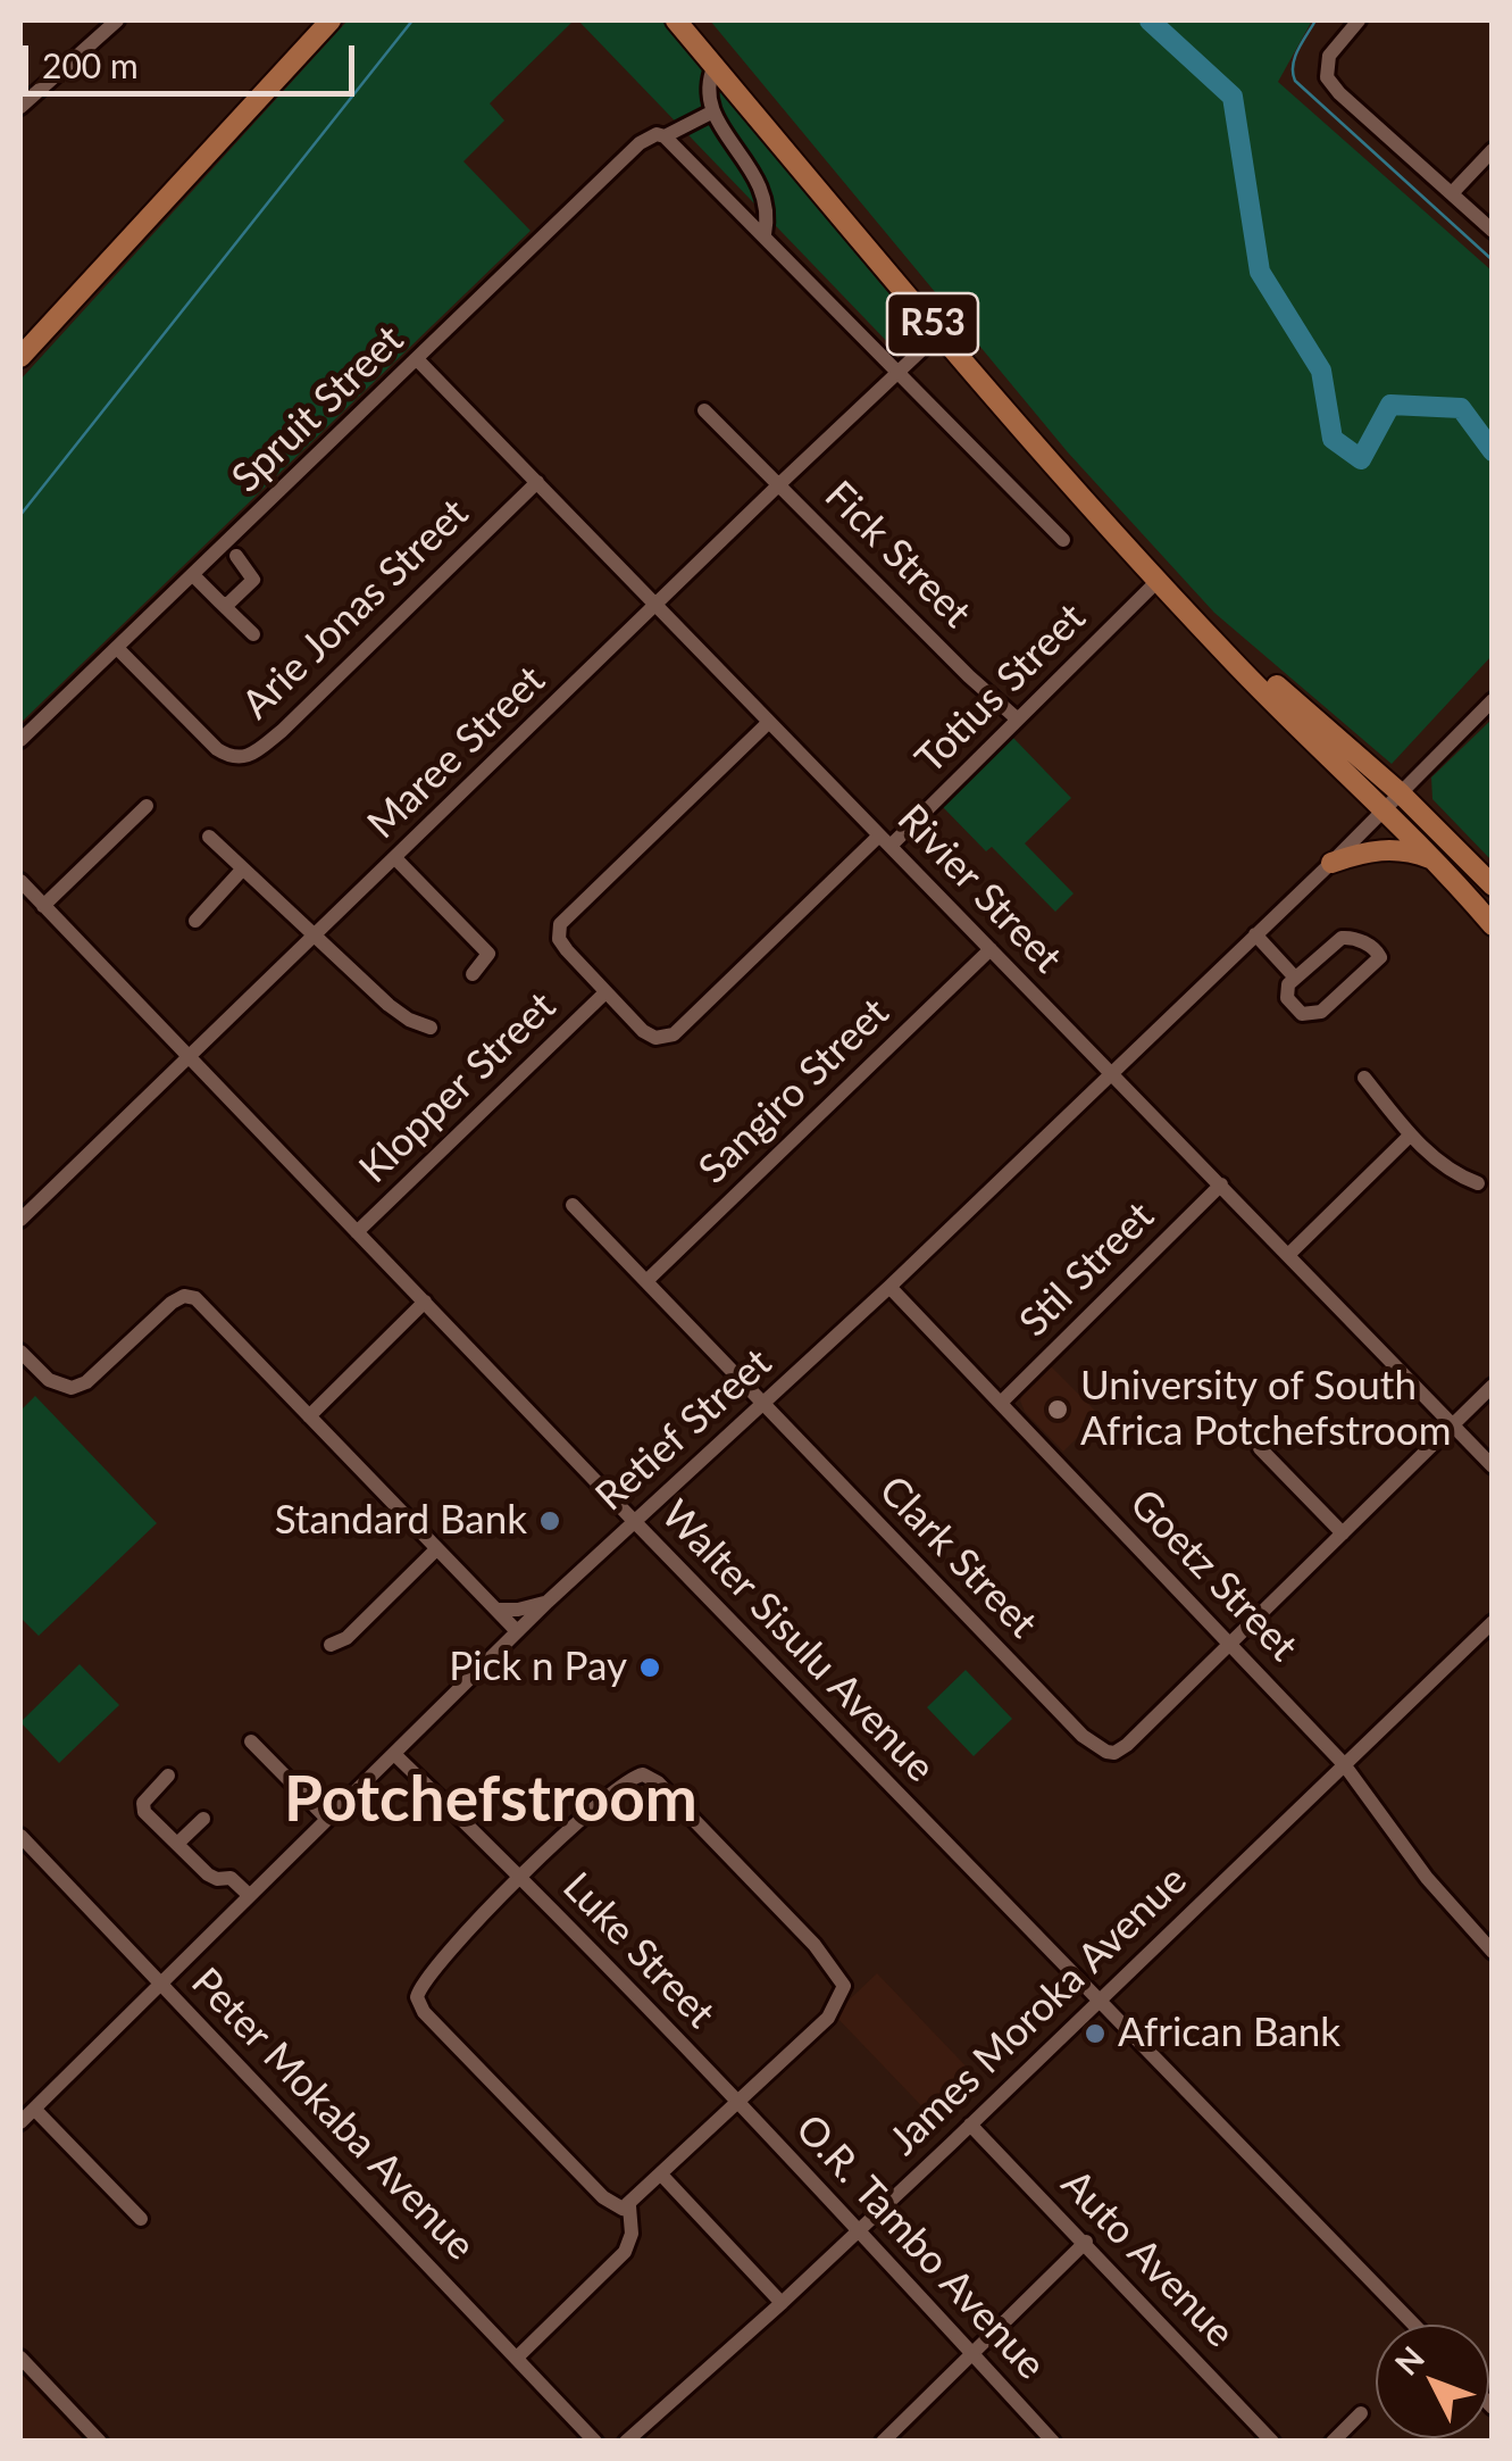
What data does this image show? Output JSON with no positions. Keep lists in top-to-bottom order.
{
  "streets": {
    "main road": ["R53"],
    "street": [
      "Spruit Street",
      "Fick Street",
      "Arie Jonas Street",
      "Totius Street",
      "Maree Street",
      "Rivier Street",
      "Klopper Street",
      "Sangiro Street",
      "Stil Street",
      "Retief Street",
      "Clark Street",
      "Goetz Street",
      "Walter Sisulu Avenue",
      "Luke Street",
      "James Moroka Avenue",
      "Peter Mokaba Avenue",
      "O.R. Tambo Avenue",
      "Auto Avenue"
    ]
  },
  "crossings": [
    ["R53", "Totius Street"],
    ["R53", "Maree Street"],
    ["R53", "Retief Street"],
    ["Spruit Street", "Arie Jonas Street"],
    ["Spruit Street", "Rivier Street"],
    ["Fick Street", "Totius Street"],
    ["Fick Street", "Maree Street"],
    ["Arie Jonas Street", "Rivier Street"],
    ["Totius Street", "Rivier Street"],
    ["Totius Street", "Klopper Street"],
    ["Maree Street", "Rivier Street"],
    ["Maree Street", "Walter Sisulu Avenue"],
    ["Rivier Street", "Sangiro Street"],
    ["Rivier Street", "Stil Street"],
    ["Rivier Street", "Retief Street"],
    ["Klopper Street", "Walter Sisulu Avenue"],
    ["Sangiro Street", "Clark Street"],
    ["Stil Street", "Goetz Street"],
    ["Retief Street", "Clark Street"],
    ["Retief Street", "Goetz Street"],
    ["Retief Street", "Walter Sisulu Avenue"],
    ["Retief Street", "Luke Street"],
    ["Retief Street", "Peter Mokaba Avenue"],
    ["Clark Street", "Goetz Street"],
    ["Goetz Street", "James Moroka Avenue"],
    ["Walter Sisulu Avenue", "James Moroka Avenue"],
    ["Luke Street", "O.R. Tambo Avenue"],
    ["James Moroka Avenue", "O.R. Tambo Avenue"],
    ["James Moroka Avenue", "Auto Avenue"]
  ],
  "districts": ["Potchefstroom"],
  "places": [
    "University of South Africa Potchefstroom",
    "Standard Bank",
    "Pick n Pay",
    "African Bank"
  ],
  "scale_bar": "200 m",
  "north": "top left"
}
